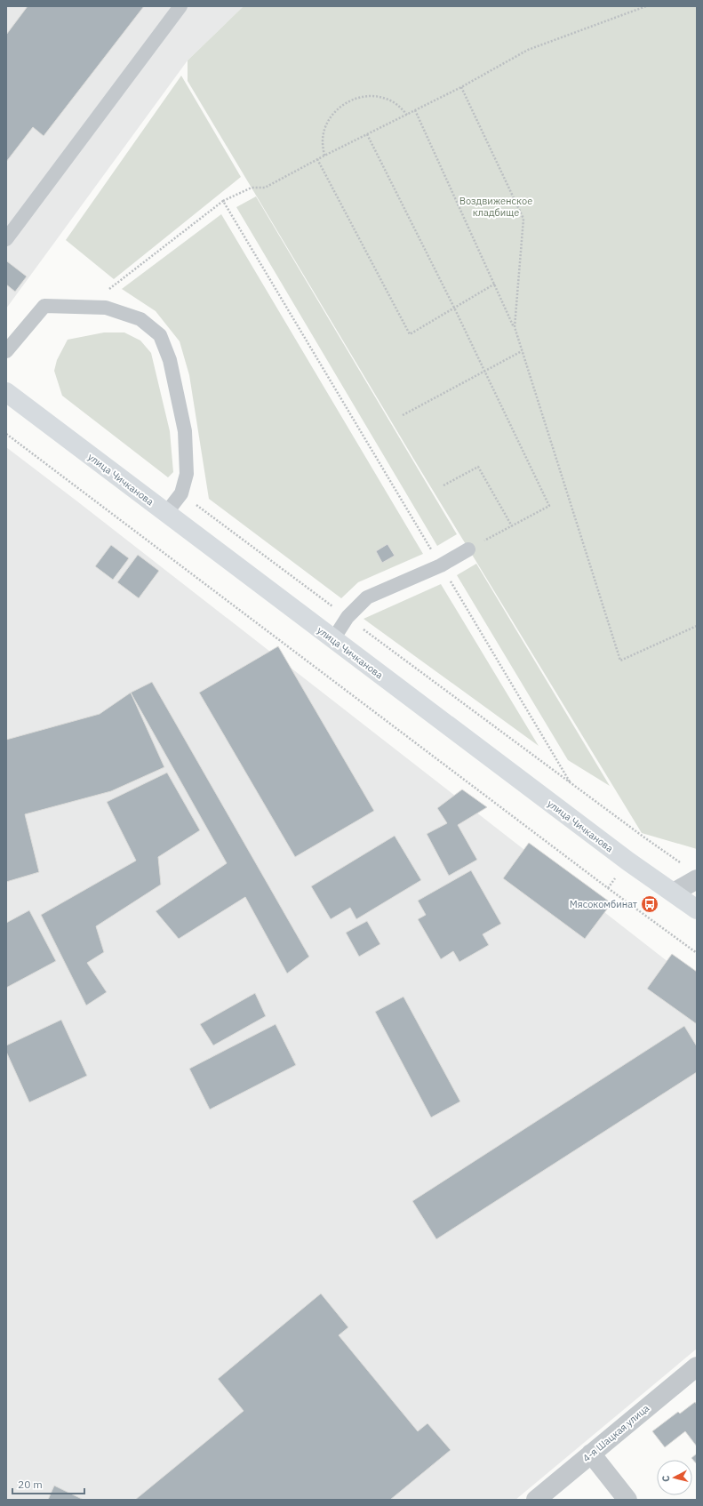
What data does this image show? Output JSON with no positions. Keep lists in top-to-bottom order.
{
  "streets": {
    "main road": ["улица Чичканова"],
    "street": ["4-я Шацкая улица"]
  },
  "parks": ["Воздвиженское кладбище"],
  "places": {
    "bus stop": ["Мясокомбинат"]
  },
  "scale_bar": "20 m",
  "north": "left"
}
